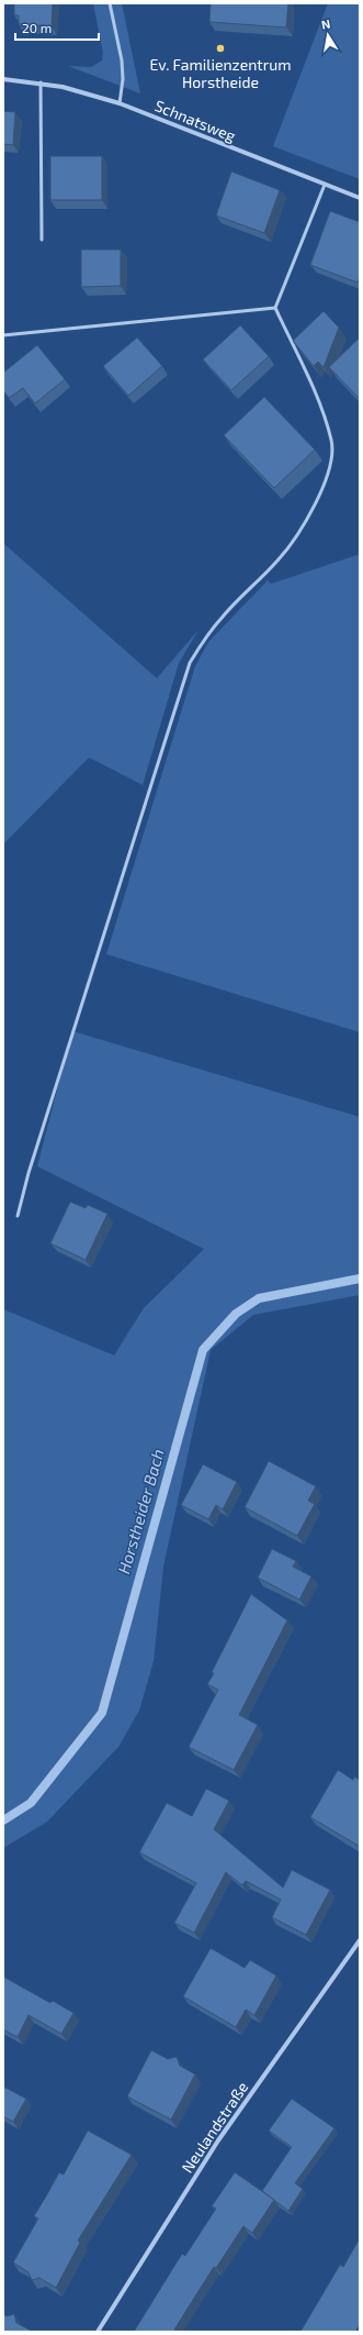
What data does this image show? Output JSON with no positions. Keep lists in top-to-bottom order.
{
  "streets": {
    "street": ["Schnatsweg", "Neulandstraße"]
  },
  "water": ["Horstheider Bach"],
  "places": ["Ev. Familienzentrum Horstheide"],
  "scale_bar": "20 m",
  "north": "top"
}
